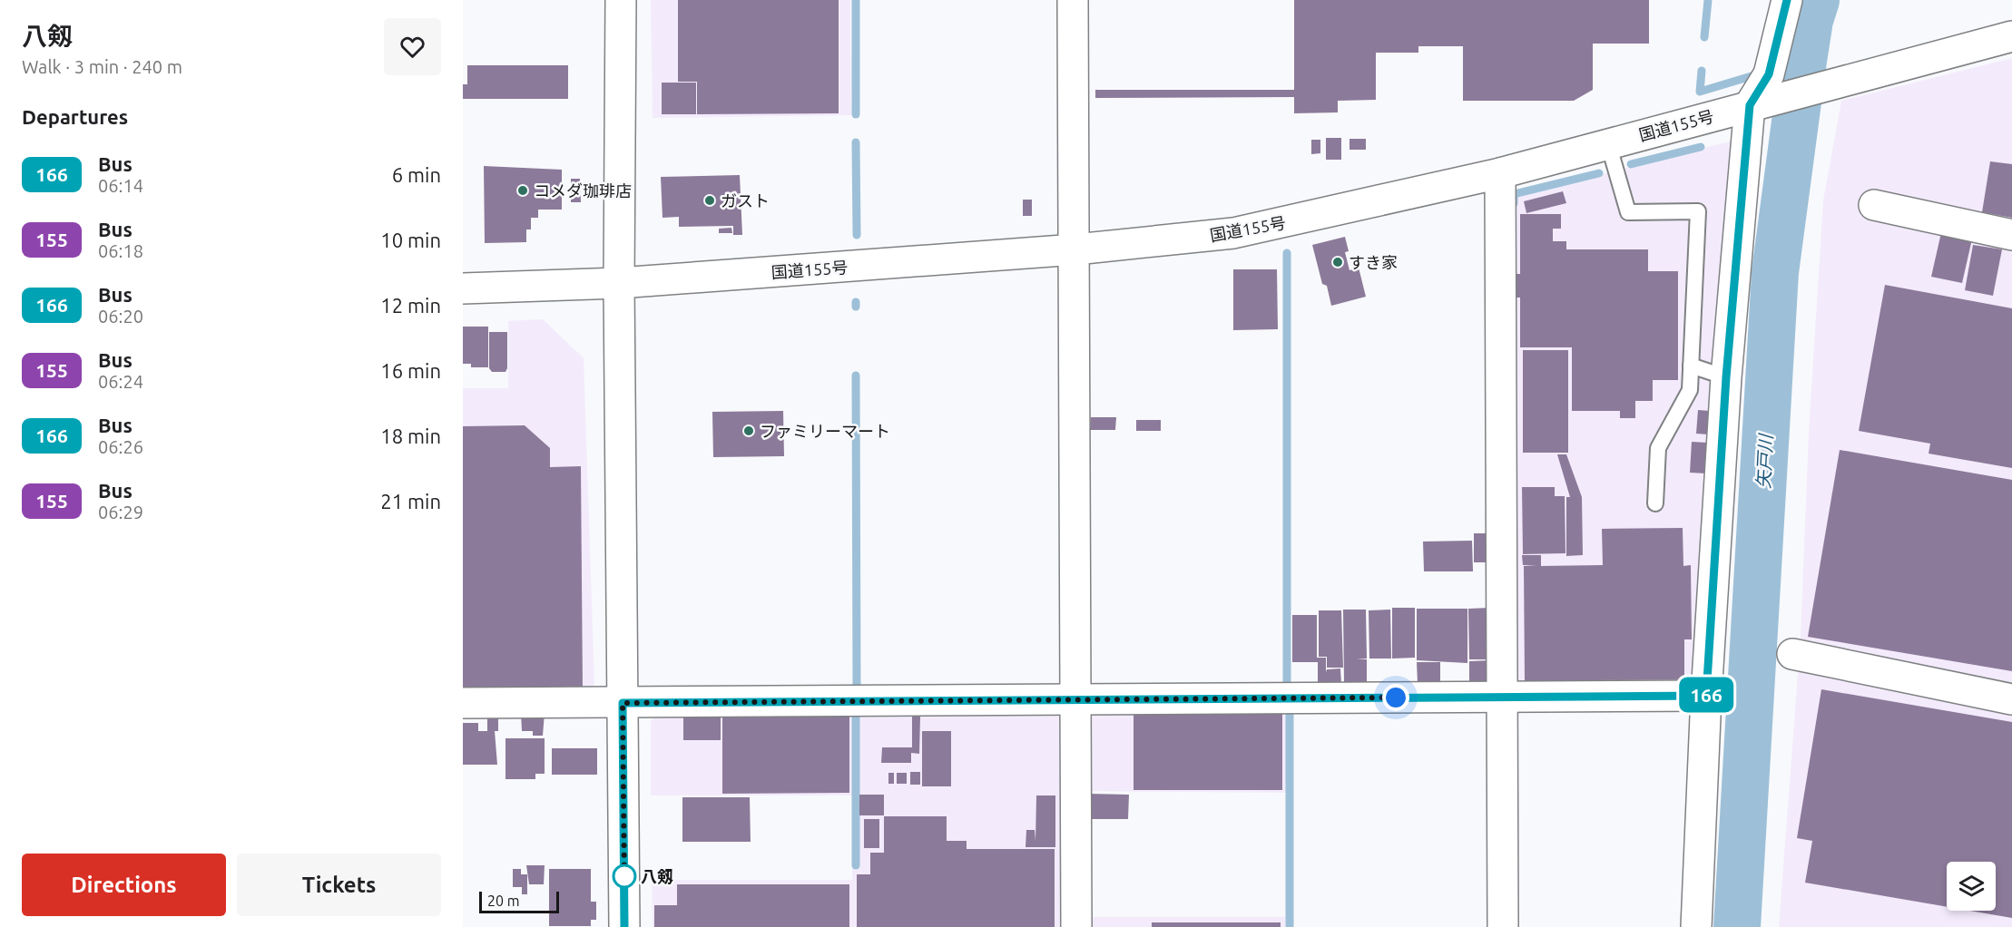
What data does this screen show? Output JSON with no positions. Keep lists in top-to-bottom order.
{
  "streets": {
    "main road": ["国道155号"]
  },
  "water": ["矢戸川"],
  "places": [
    "コメダ珈琲店",
    "ガスト",
    "すき家",
    "ファミリーマート",
    "八剱"
  ],
  "lines": ["bus line 166"],
  "scale_bar": "20 m",
  "page": {
    "heading": [
      ["八剱", "Walk · 3 min · 240 m"],
      "Departures"
    ],
    "on_map": "166",
    "list": [
      {
        "mark": "166",
        "name": "Bus",
        "note": "06:14",
        "value": "6 min"
      },
      {
        "mark": "155",
        "name": "Bus",
        "note": "06:18",
        "value": "10 min"
      },
      {
        "mark": "166",
        "name": "Bus",
        "note": "06:20",
        "value": "12 min"
      },
      {
        "mark": "155",
        "name": "Bus",
        "note": "06:24",
        "value": "16 min"
      },
      {
        "mark": "166",
        "name": "Bus",
        "note": "06:26",
        "value": "18 min"
      },
      {
        "mark": "155",
        "name": "Bus",
        "note": "06:29",
        "value": "21 min"
      }
    ],
    "buttons": ["Directions", "Tickets"],
    "scale": "20 m"
  }
}
